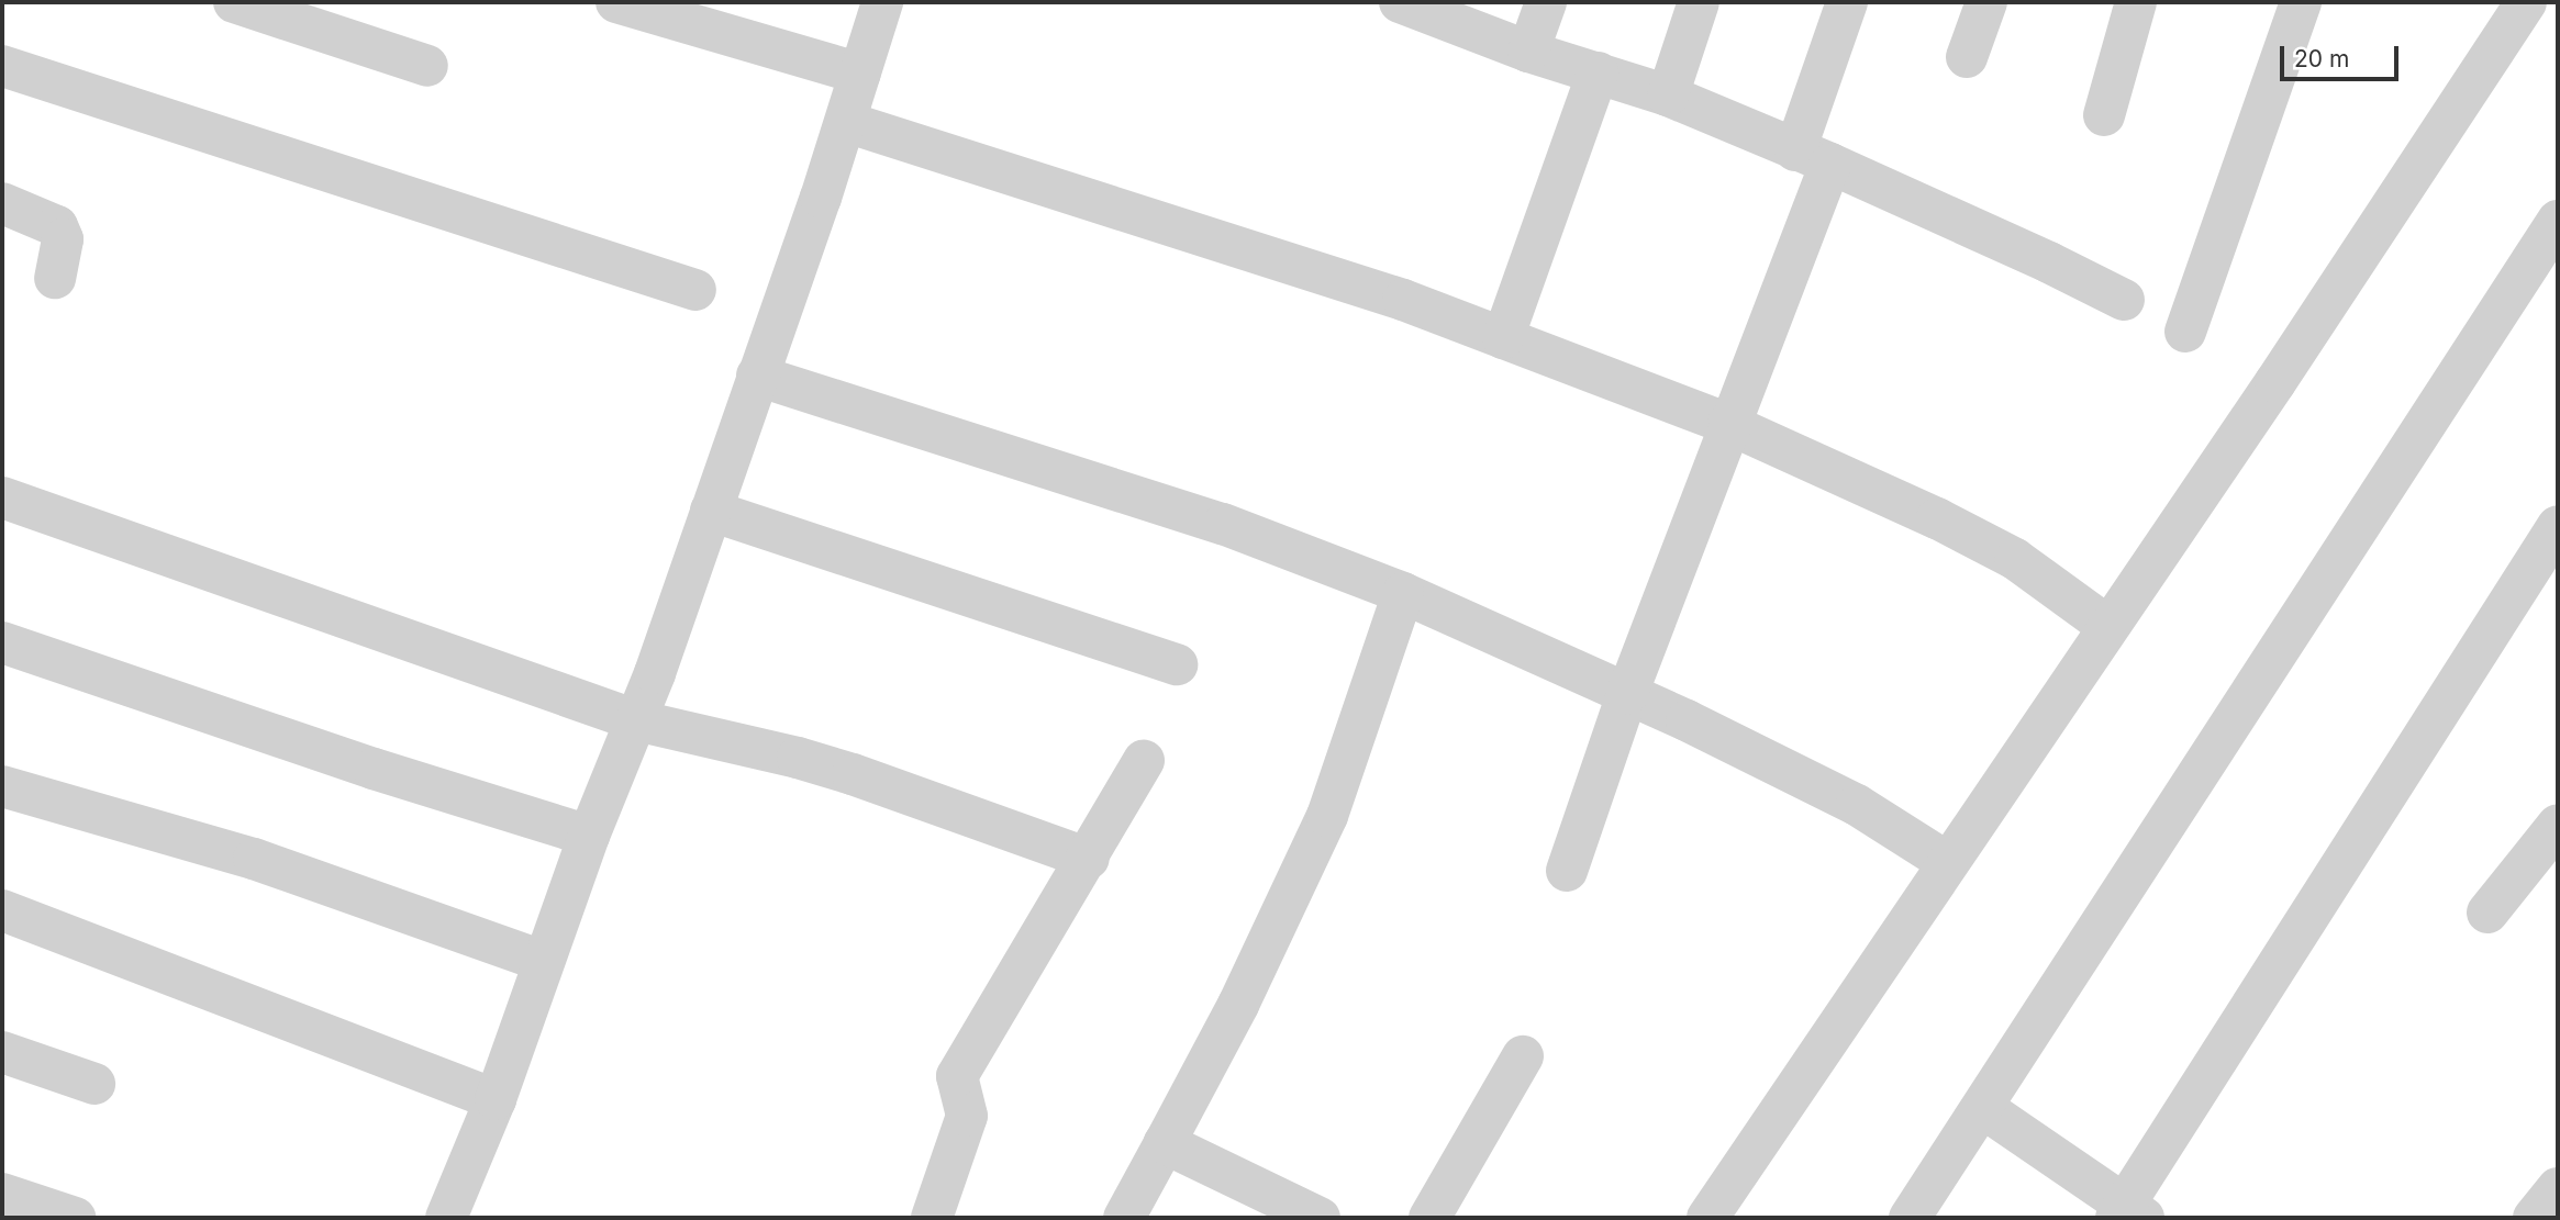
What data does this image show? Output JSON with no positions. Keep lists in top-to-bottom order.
{
  "scale_bar": "20 m"
}
